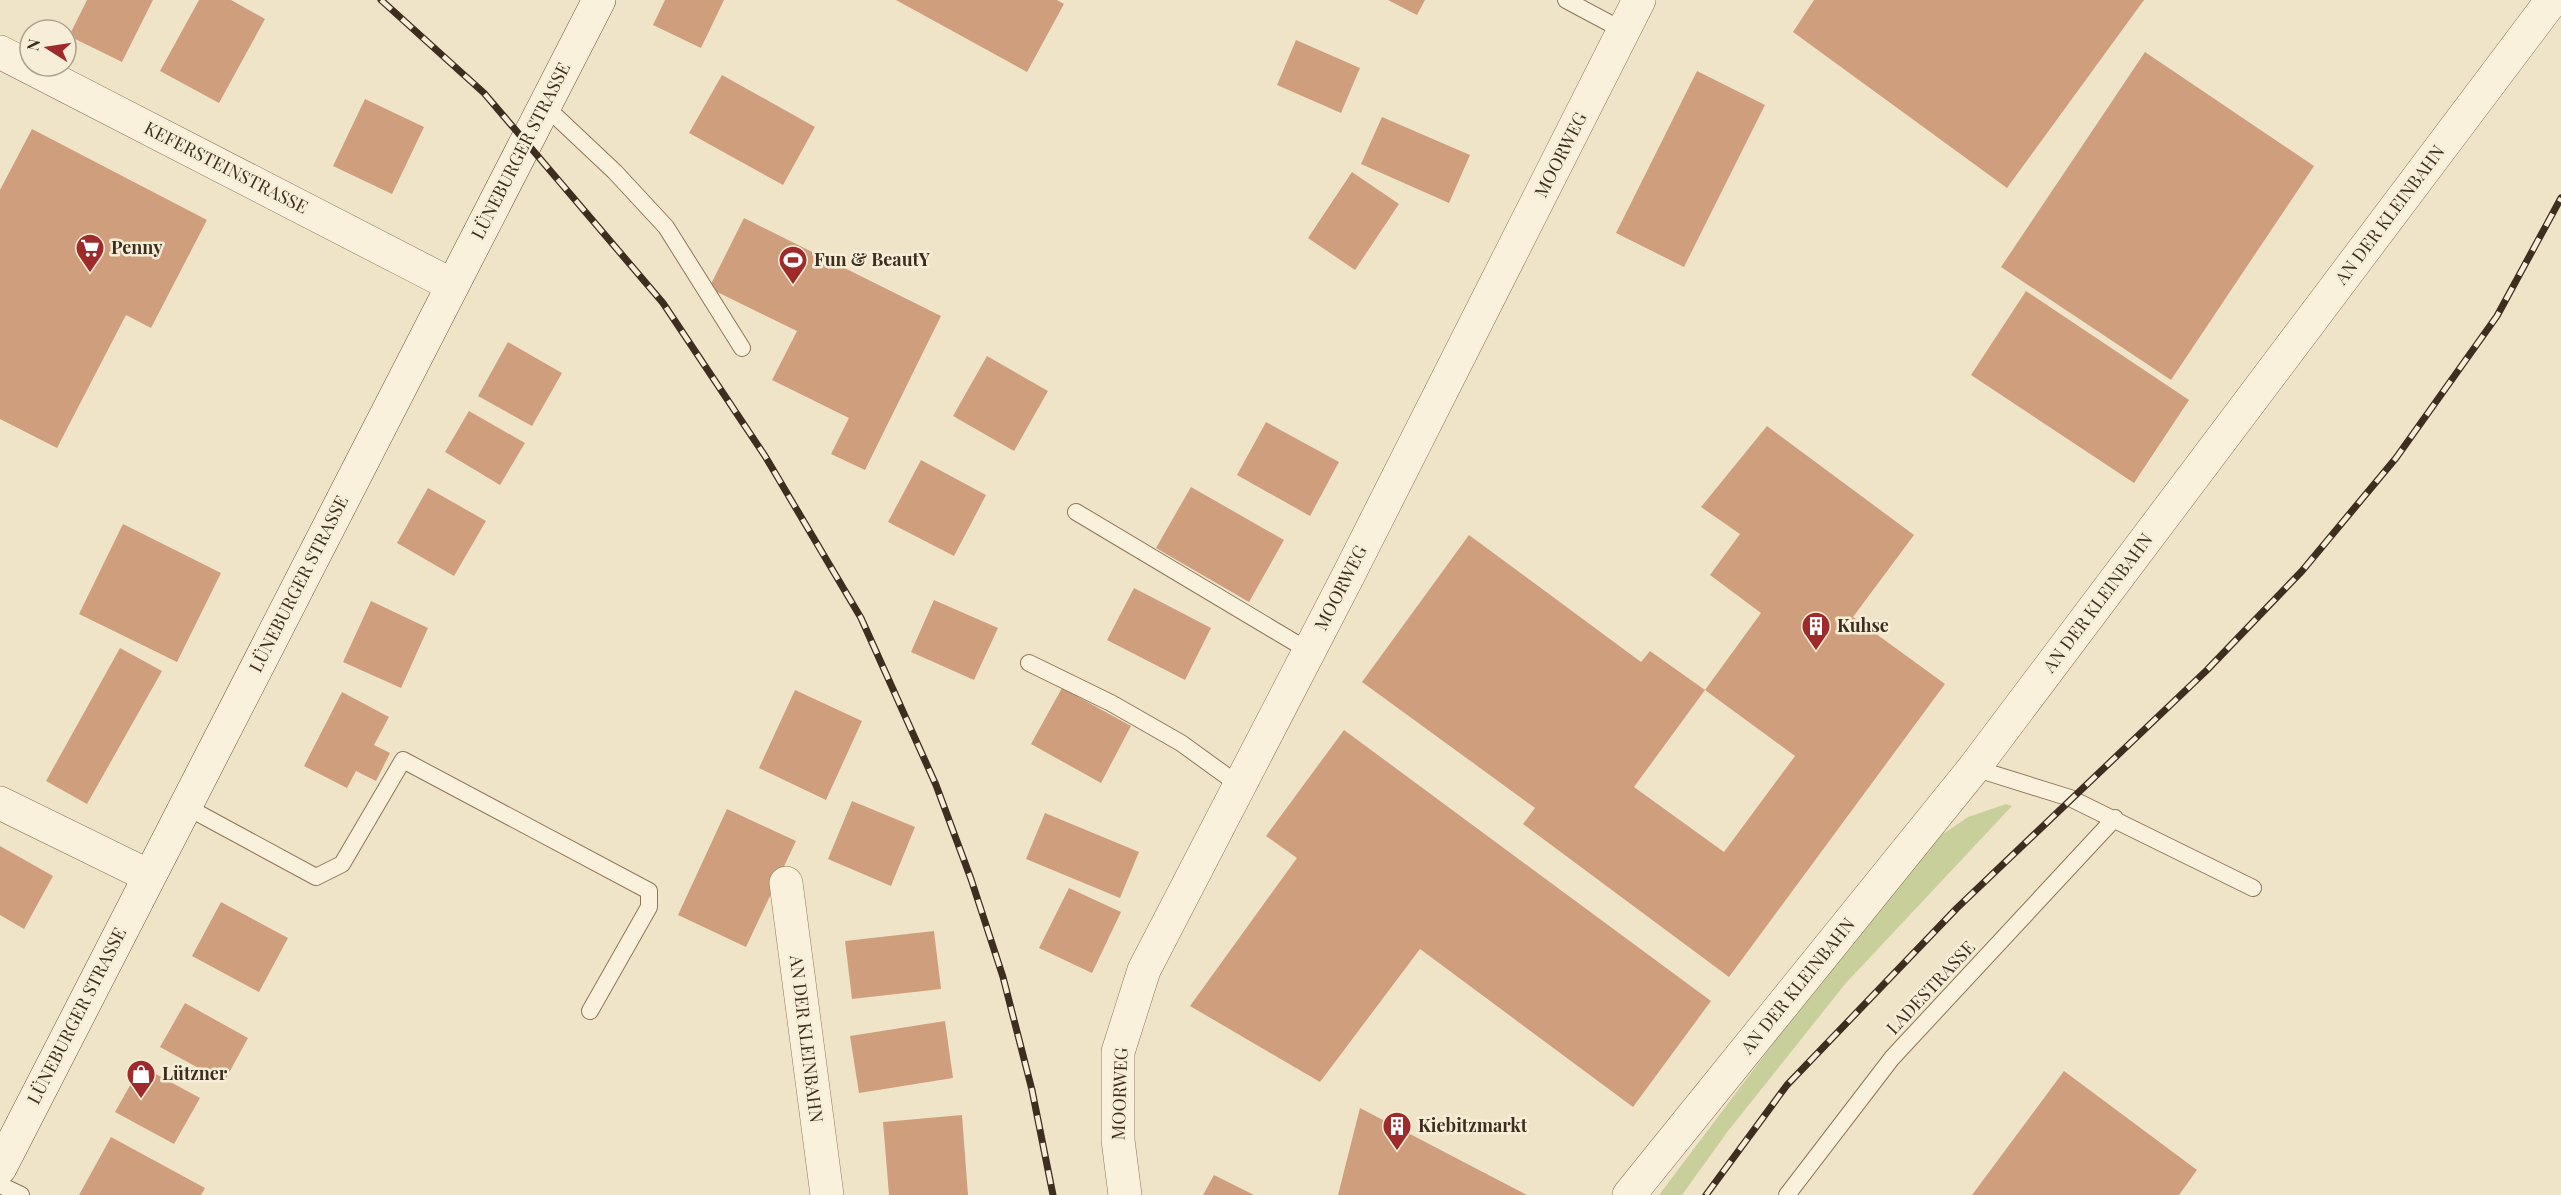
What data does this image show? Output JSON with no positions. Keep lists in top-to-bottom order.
{
  "streets": {
    "street": [
      "LÜNEBURGER STRASSE",
      "MOORWEG",
      "KEFERSTEINSTRASSE",
      "AN DER KLEINBAHN"
    ],
    "lane": ["LADESTRASSE"]
  },
  "crossings": [
    ["LÜNEBURGER STRASSE", "KEFERSTEINSTRASSE"]
  ],
  "places": {
    "supermarket": ["Penny"],
    "sports": ["Fun & BeautY"],
    "building": ["Kuhse", "Kiebitzmarkt"],
    "shop": ["Lützner"]
  },
  "north": "left"
}
